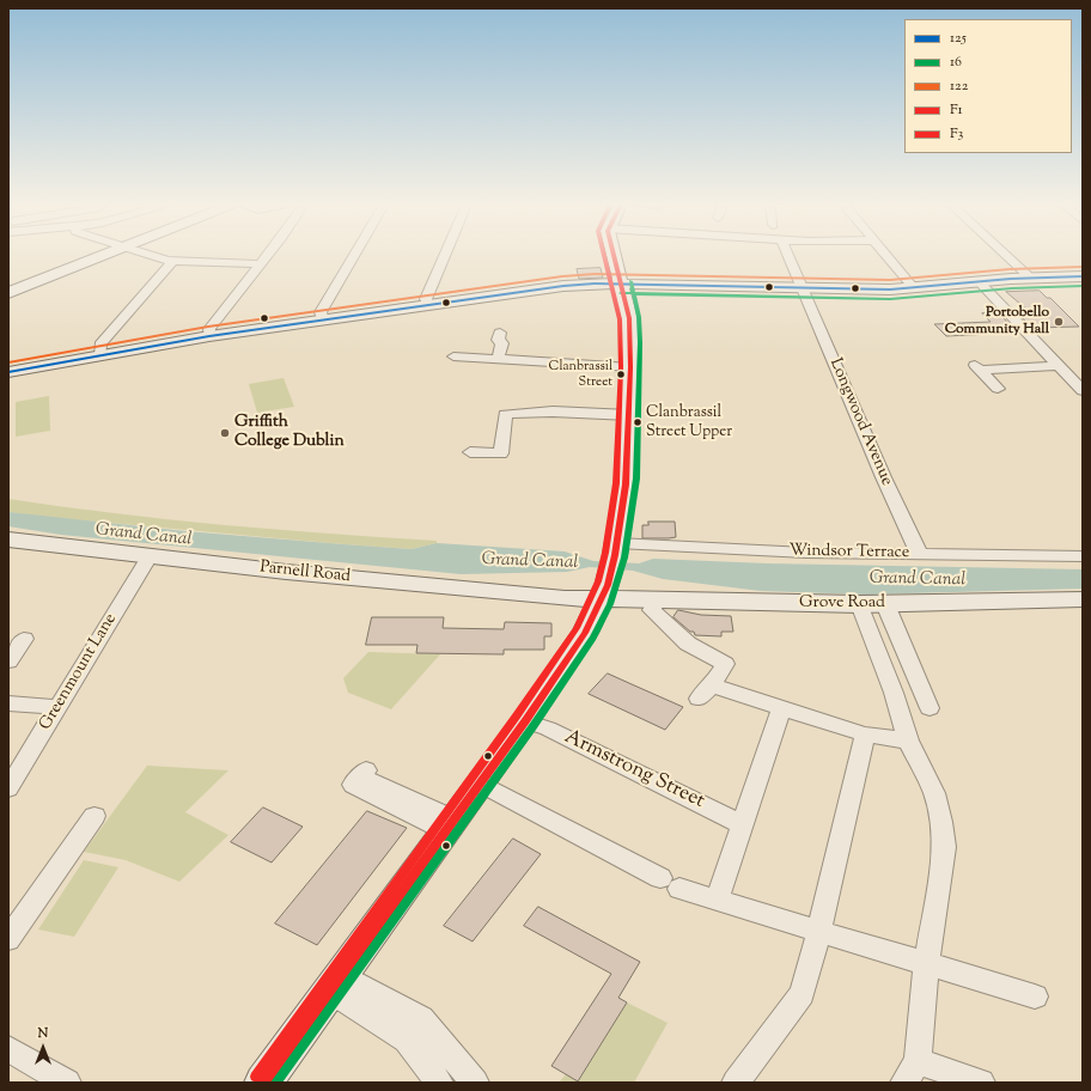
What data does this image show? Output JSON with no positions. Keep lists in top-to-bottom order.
{
  "streets": {
    "main road": ["Parnell Road", "Grove Road"],
    "street": [
      "Longwood Avenue",
      "Windsor Terrace",
      "Greenmount Lane",
      "Armstrong Street"
    ]
  },
  "crossings": [
    ["Longwood Avenue", "Windsor Terrace"],
    ["Parnell Road", "Grove Road"],
    ["Parnell Road", "Greenmount Lane"]
  ],
  "water": ["Grand Canal"],
  "places": [
    "Portobello Community Hall",
    "Clanbrassil Street",
    "Clanbrassil Street Upper",
    "Griffith College Dublin"
  ],
  "lines": [
    "transit line F1",
    "transit line F3",
    "transit line 122",
    "transit line 125",
    "transit line 16"
  ],
  "legend": [
    "125",
    "16",
    "122",
    "F1",
    "F3"
  ],
  "north": "top"
}
